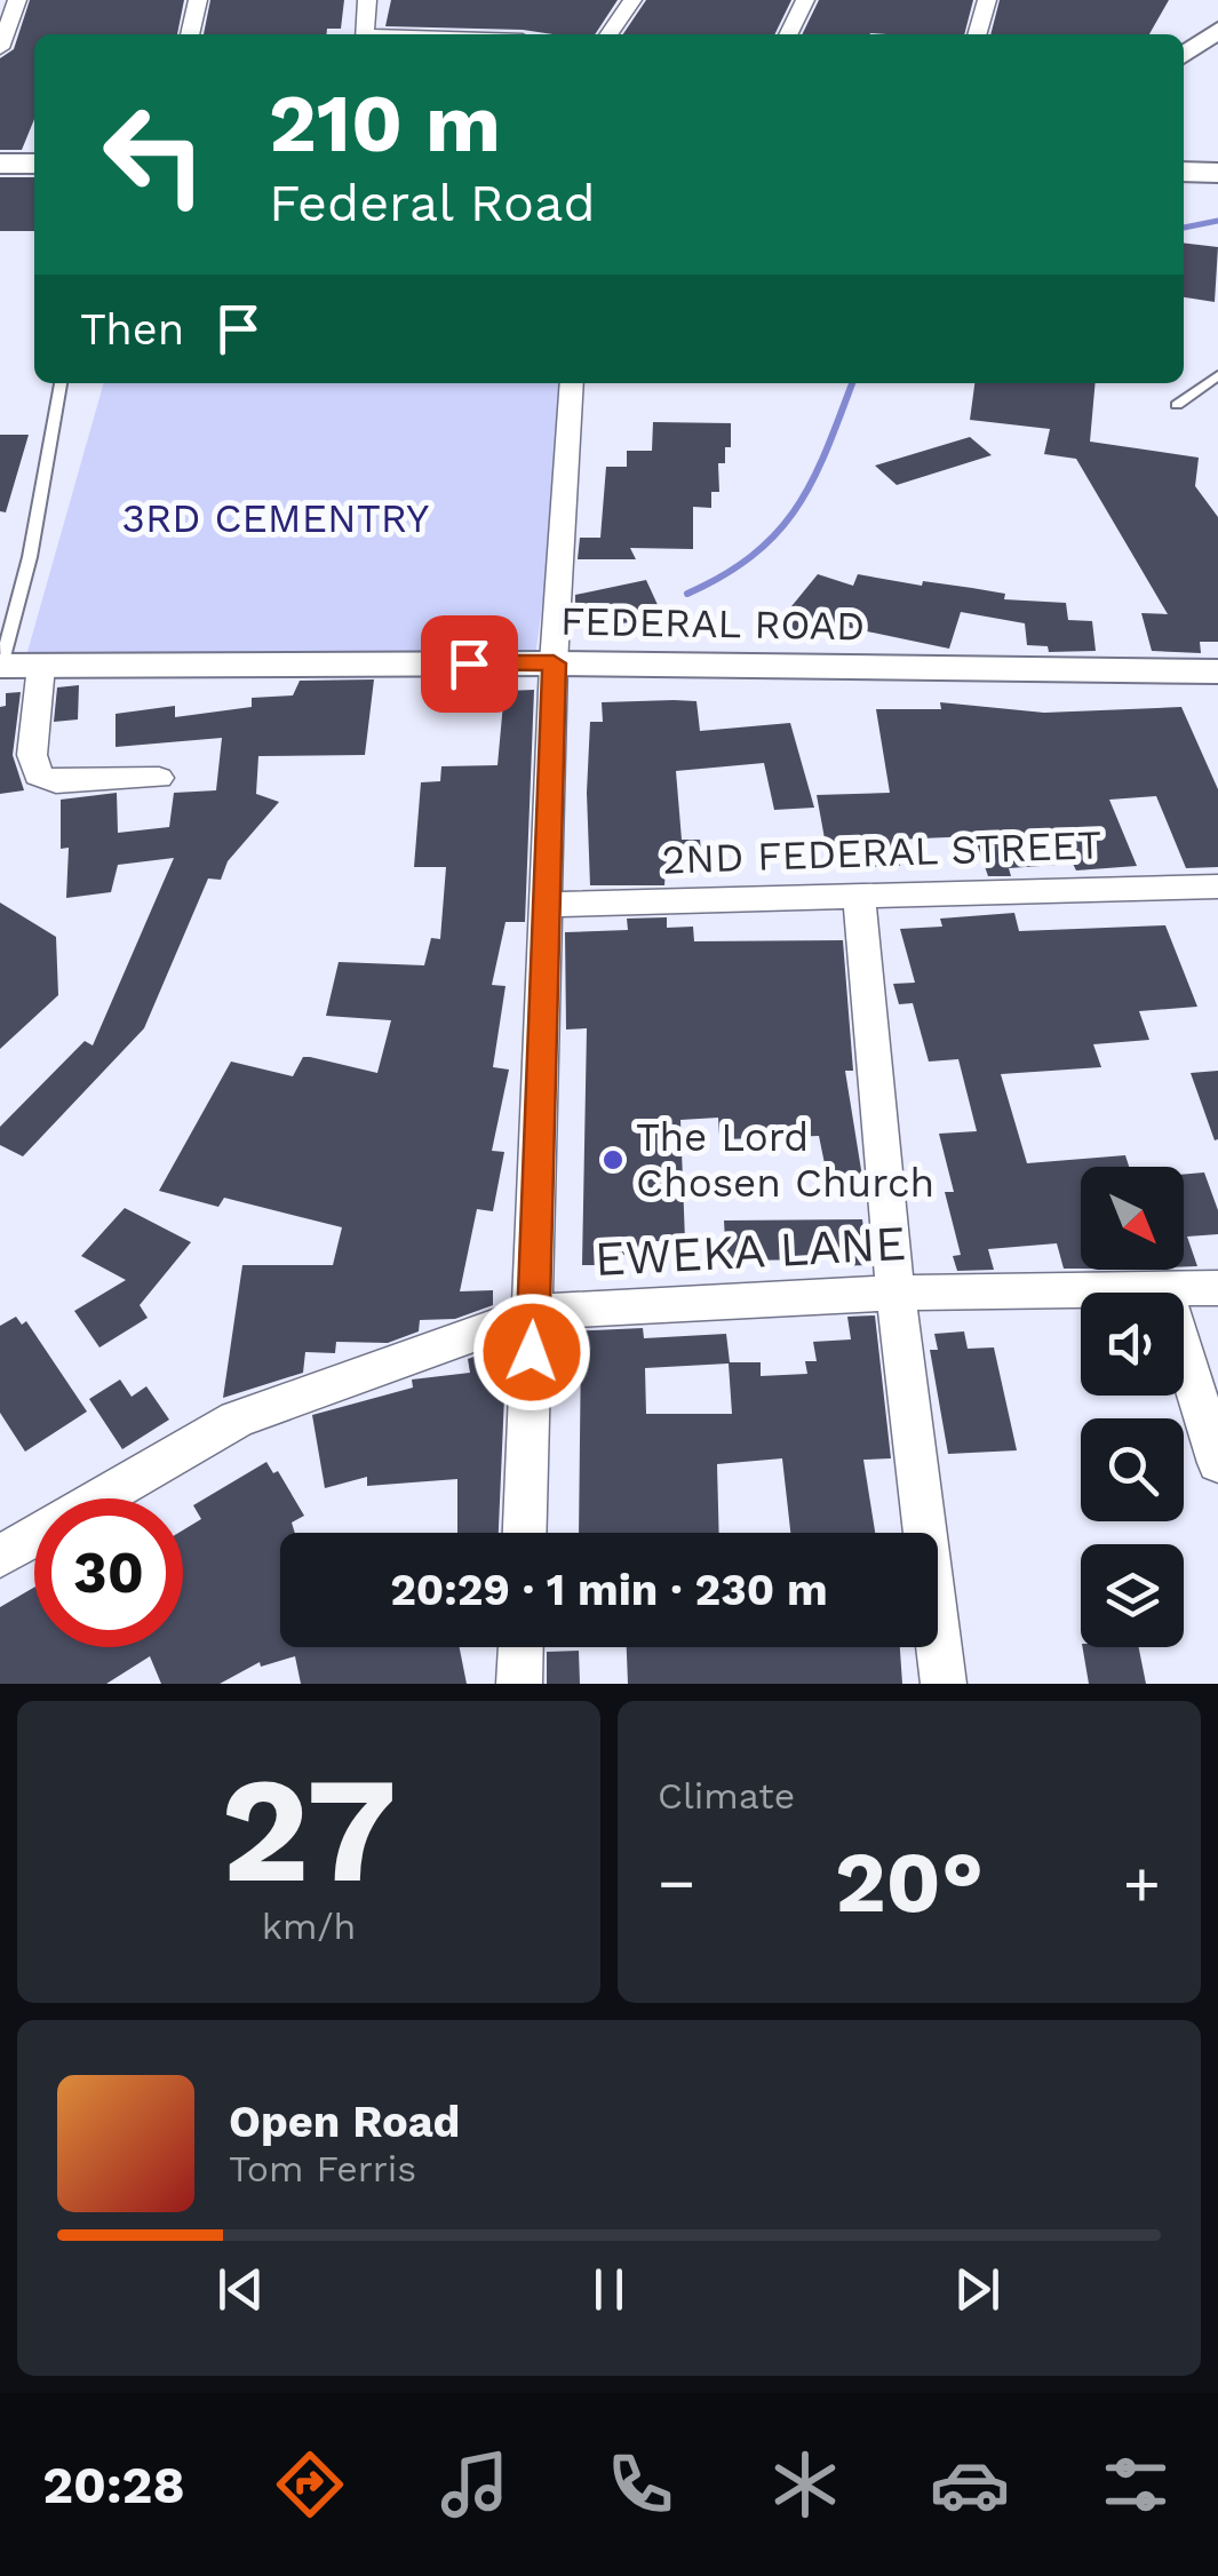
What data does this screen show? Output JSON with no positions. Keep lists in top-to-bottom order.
{
  "streets": {
    "street": ["FEDERAL ROAD", "2ND FEDERAL STREET", "EWEKA LANE"]
  },
  "parks": ["3RD CEMENTRY"],
  "places": ["The Lord Chosen Church"],
  "north": "bottom right",
  "page": {
    "turn": ["210 m", "Federal Road"],
    "then": "Then",
    "limit": "30",
    "trip": "20:29 · 1 min · 230 m",
    "tile": [
      ["27", "km/h"],
      "Climate"
    ],
    "heat": ["−", "20°", "+"],
    "song": ["Open Road", "Tom Ferris"],
    "tabs": "20:28"
  }
}
